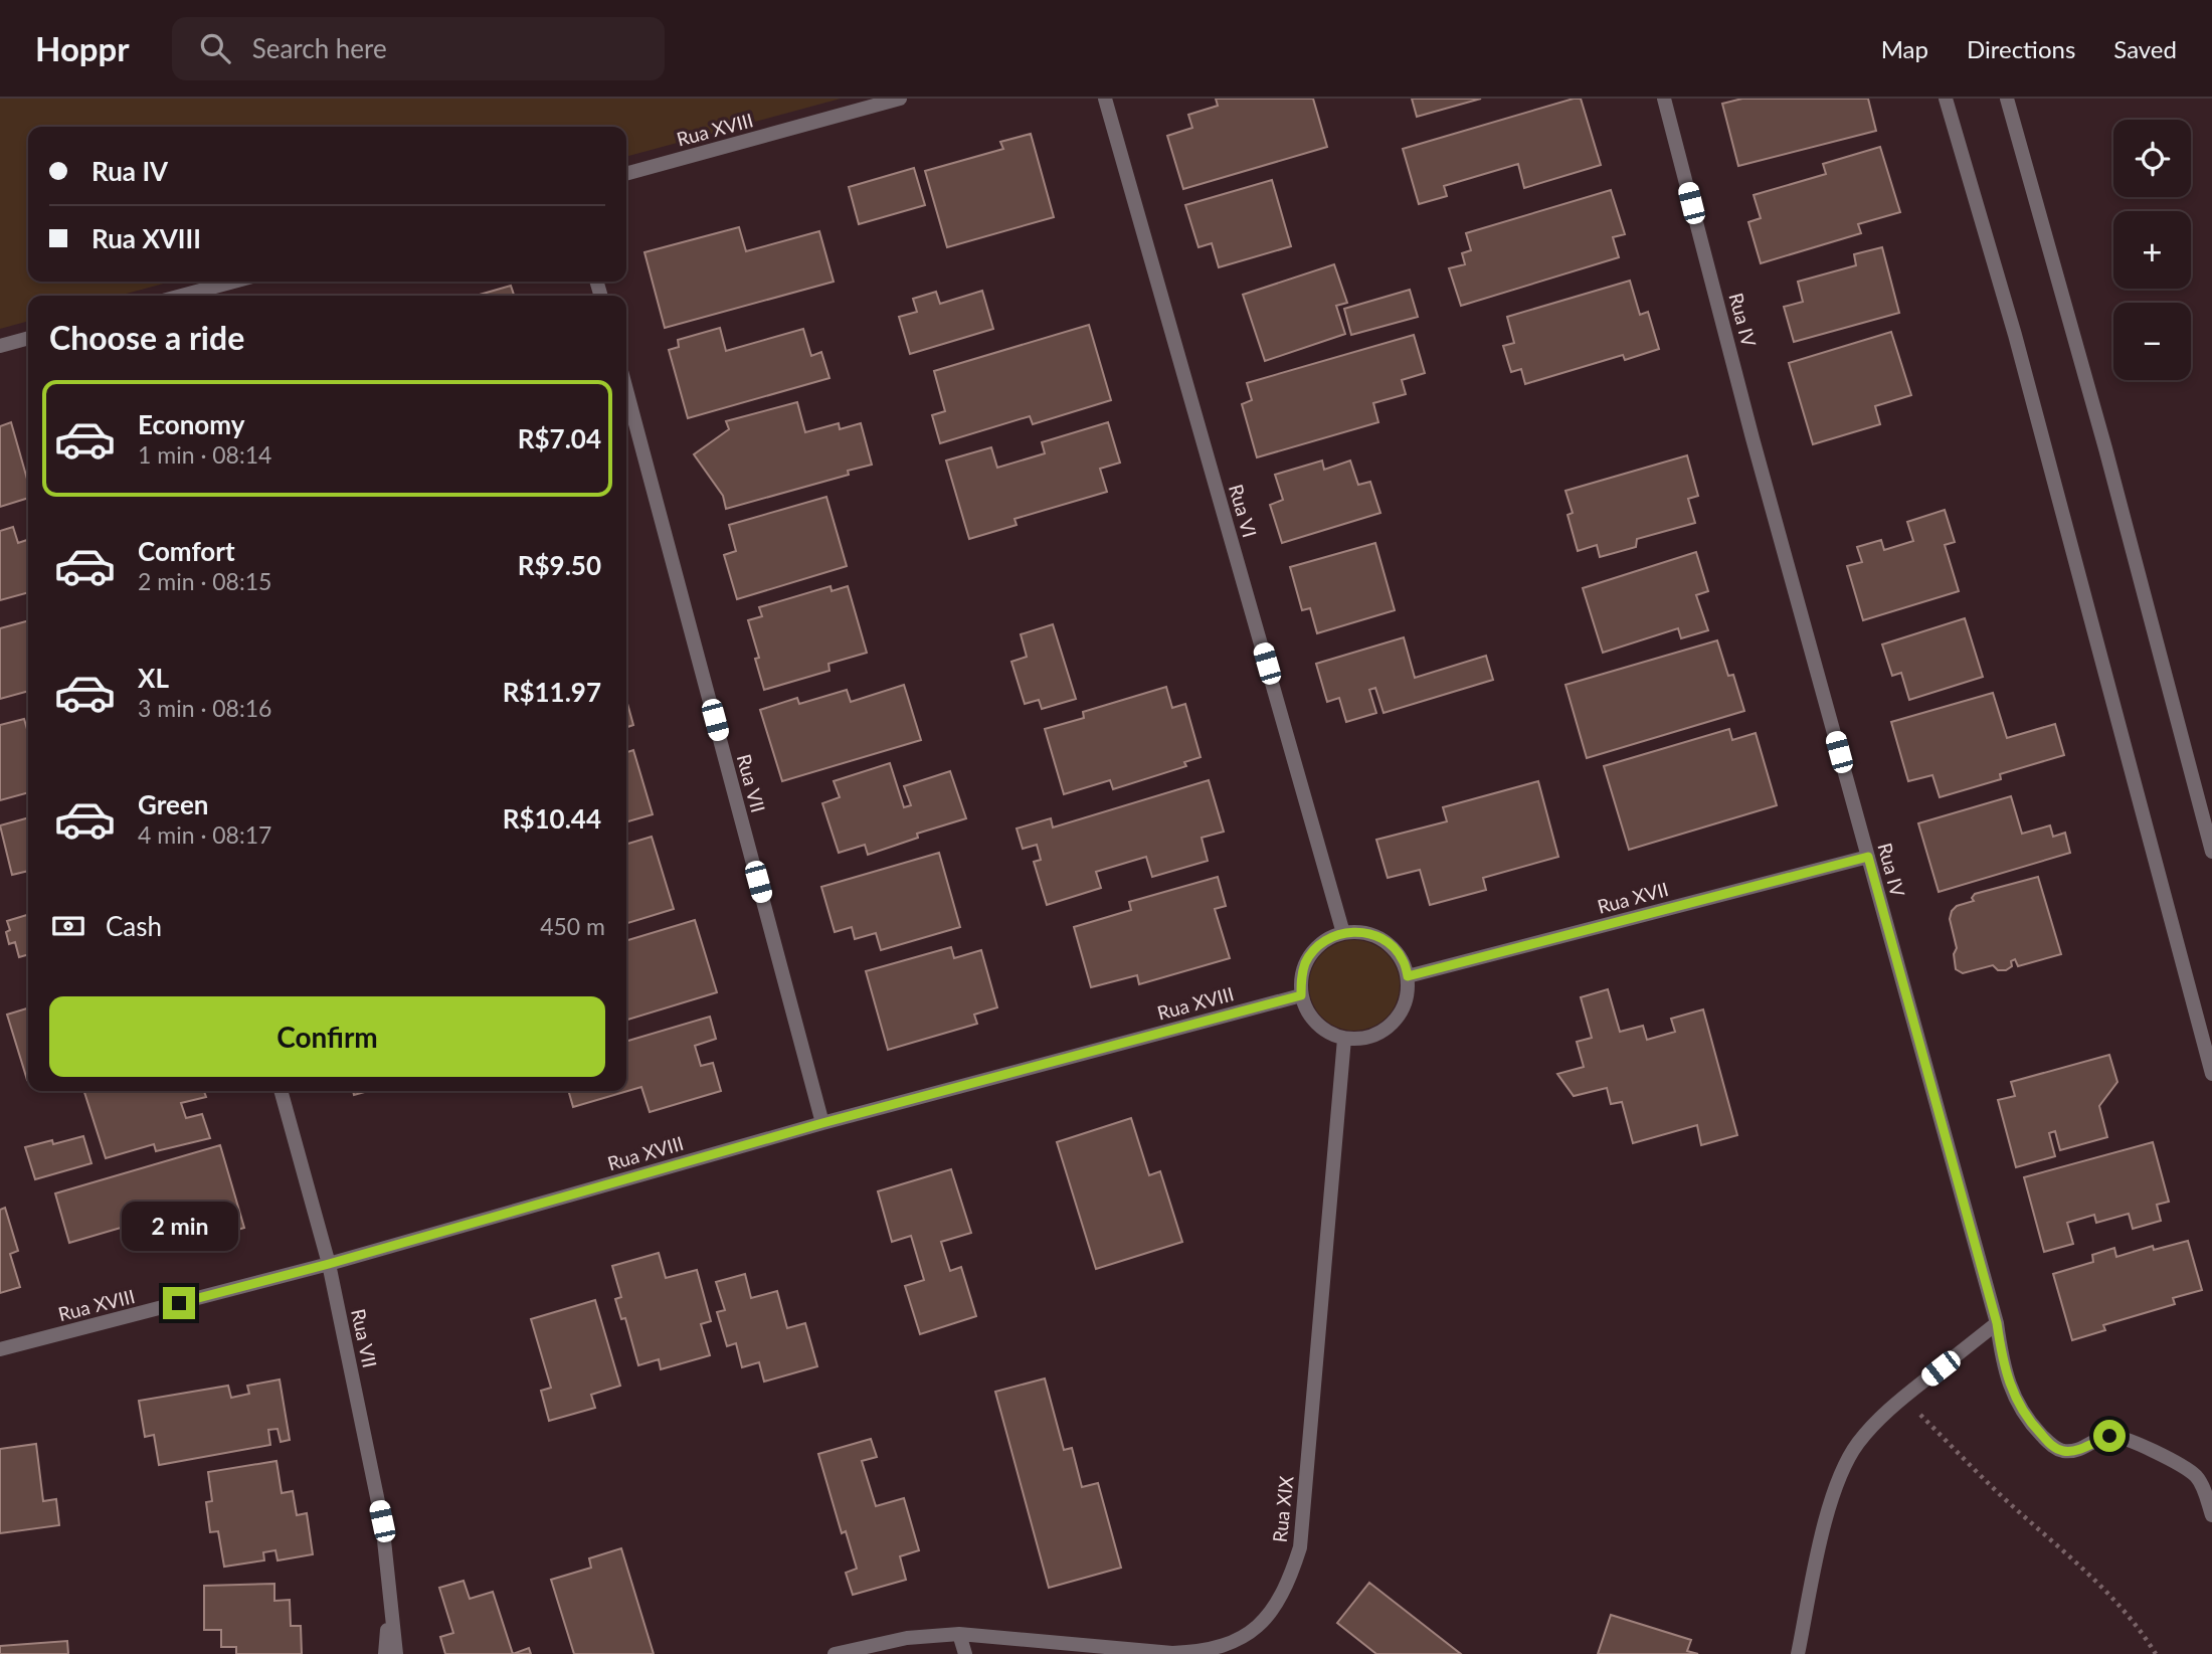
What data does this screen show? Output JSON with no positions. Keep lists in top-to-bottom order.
{
  "streets": {
    "street": [
      "Rua XVIII",
      "Rua IV",
      "Rua VI",
      "Rua VII",
      "Rua XVII",
      "Rua XIX"
    ]
  },
  "crossings": [
    ["Rua XVIII", "Rua VI"],
    ["Rua XVIII", "Rua VII"],
    ["Rua XVIII", "Rua XVII"],
    ["Rua XVIII", "Rua XIX"],
    ["Rua IV", "Rua XVII"],
    ["Rua VI", "Rua XVII"],
    ["Rua VI", "Rua XIX"],
    ["Rua XVII", "Rua XIX"]
  ],
  "page": {
    "header": "Hoppr",
    "search": "Search here",
    "nav": ["Map", "Directions", "Saved"],
    "map_buttons": ["+", "−"],
    "banner": ["Rua IV", "Rua XVIII"],
    "heading": "Choose a ride",
    "list": [
      {
        "name": "Economy",
        "note": "1 min · 08:14",
        "value": "R$7.04"
      },
      {
        "name": "Comfort",
        "note": "2 min · 08:15",
        "value": "R$9.50"
      },
      {
        "name": "XL",
        "note": "3 min · 08:16",
        "value": "R$11.97"
      },
      {
        "name": "Green",
        "note": "4 min · 08:17",
        "value": "R$10.44"
      }
    ],
    "pay": ["Cash", "450 m"],
    "buttons": "Confirm",
    "bubble": "2 min"
  }
}
